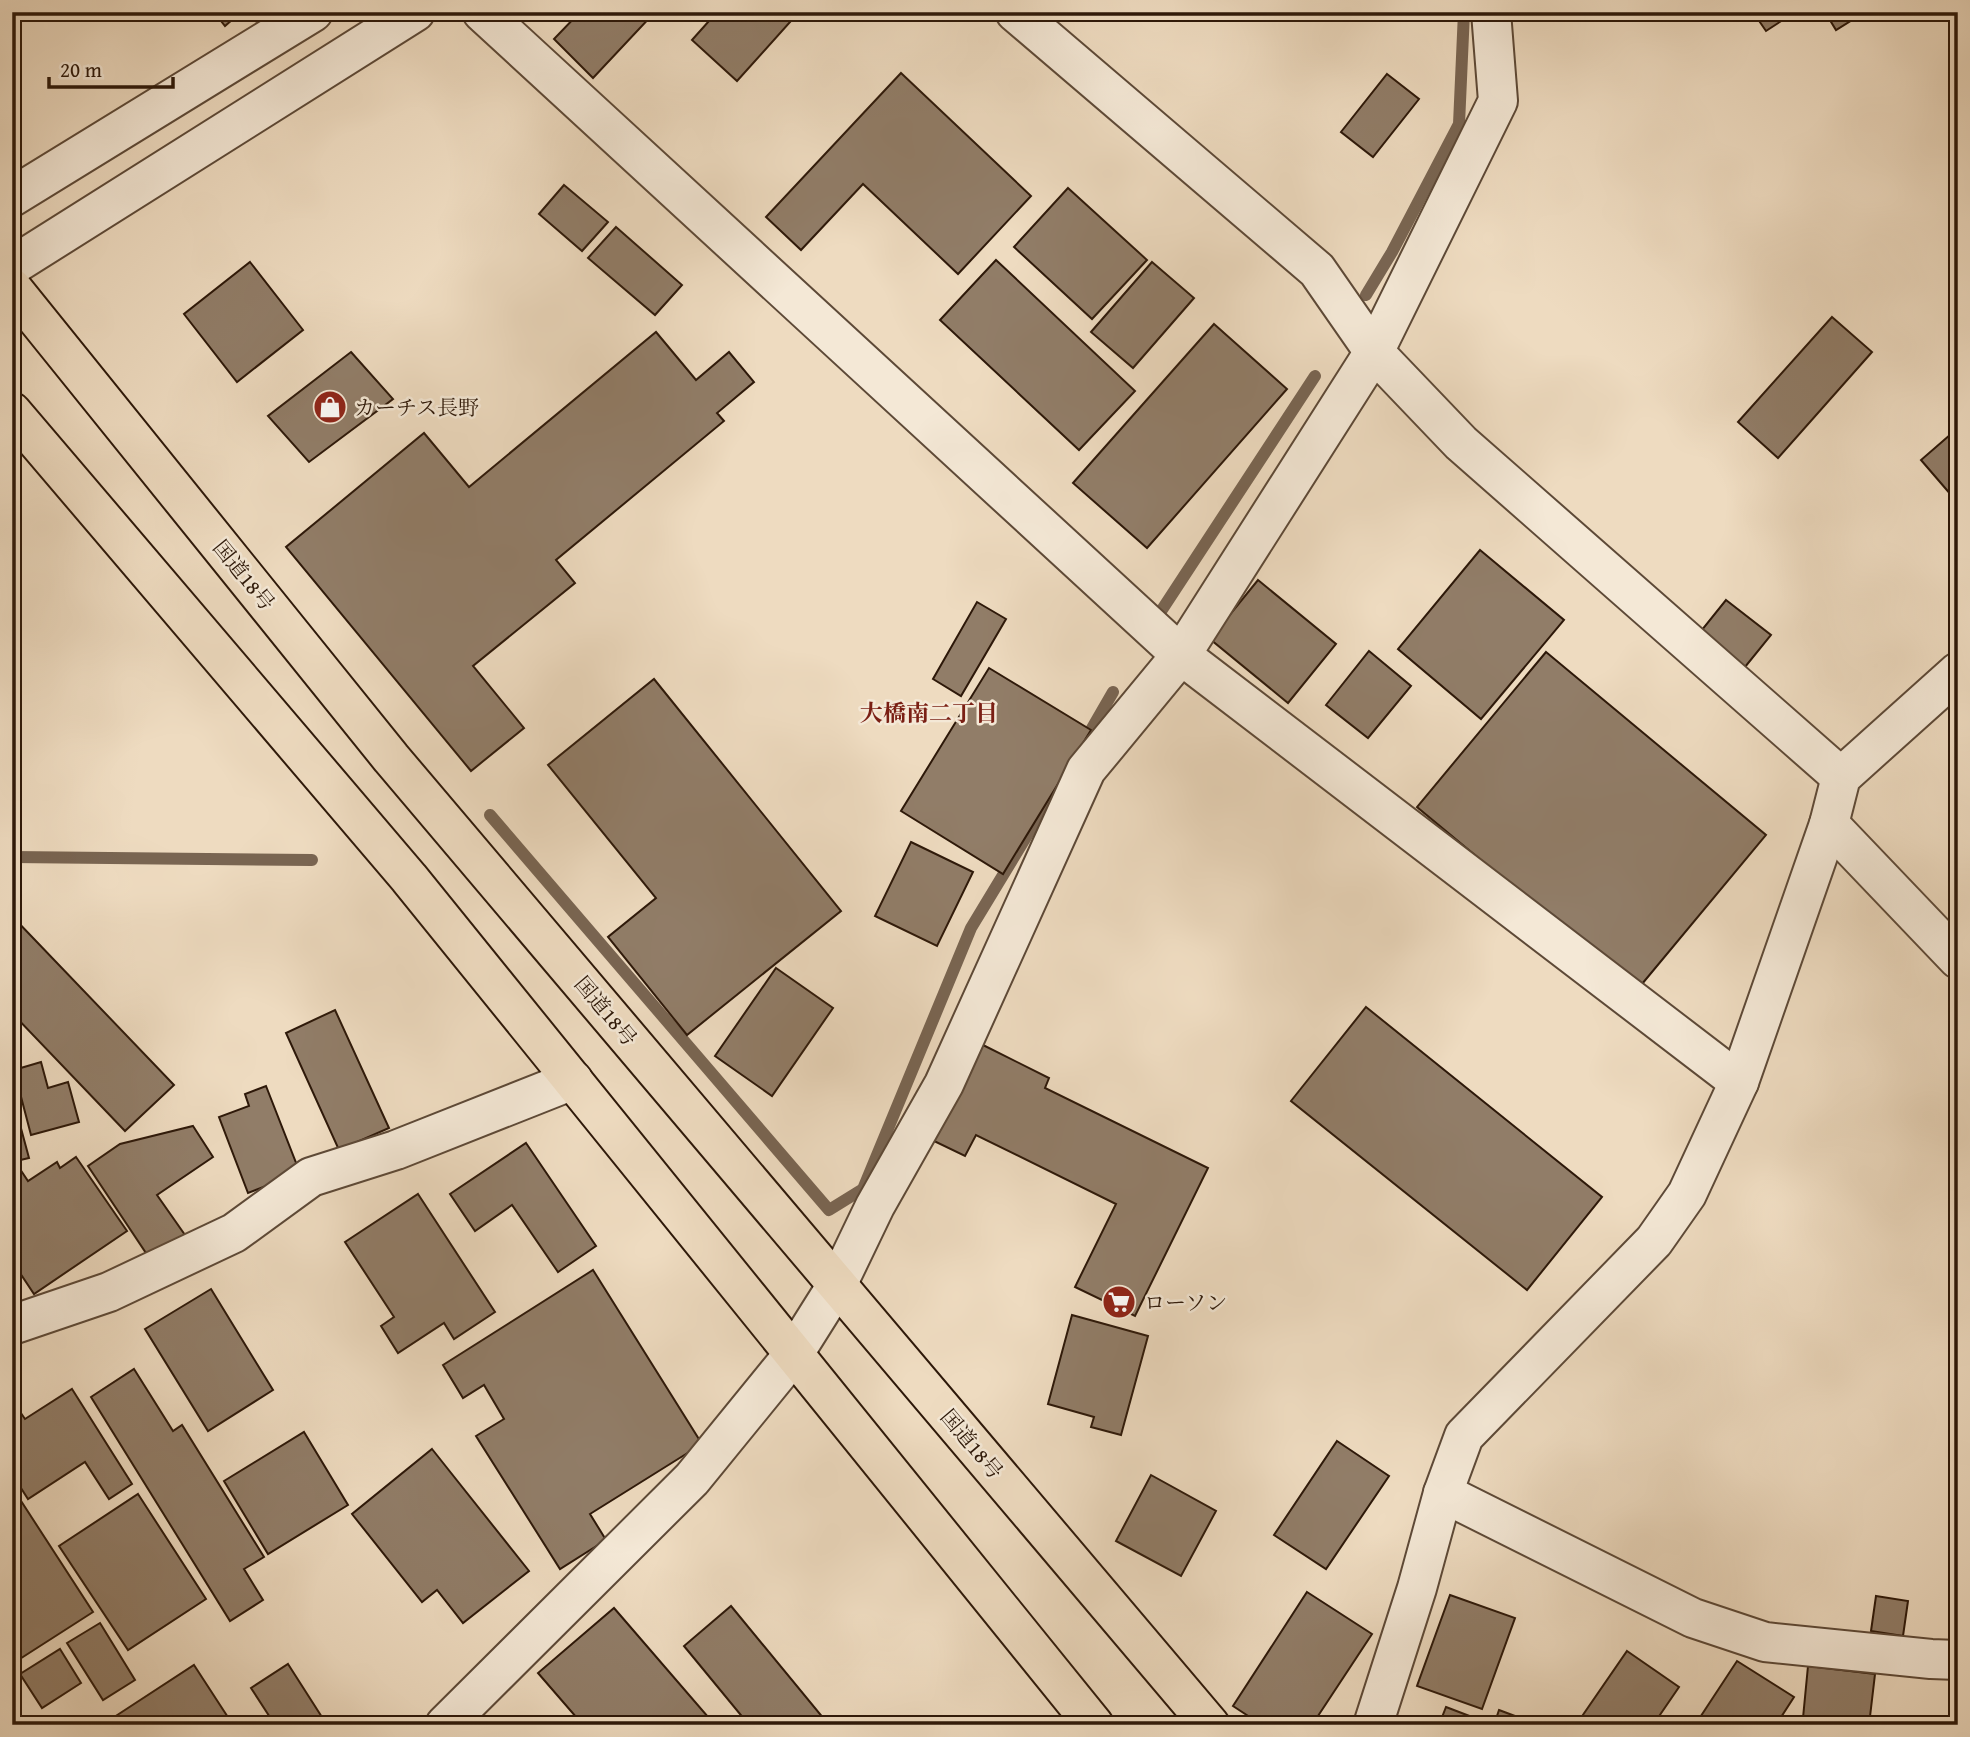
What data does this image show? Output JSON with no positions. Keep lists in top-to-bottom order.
{
  "streets": {
    "highway": ["国道18号"]
  },
  "districts": ["大橋南二丁目"],
  "places": {
    "shop": ["カーチス長野"],
    "supermarket": ["ローソン"]
  },
  "scale_bar": "20 m"
}
